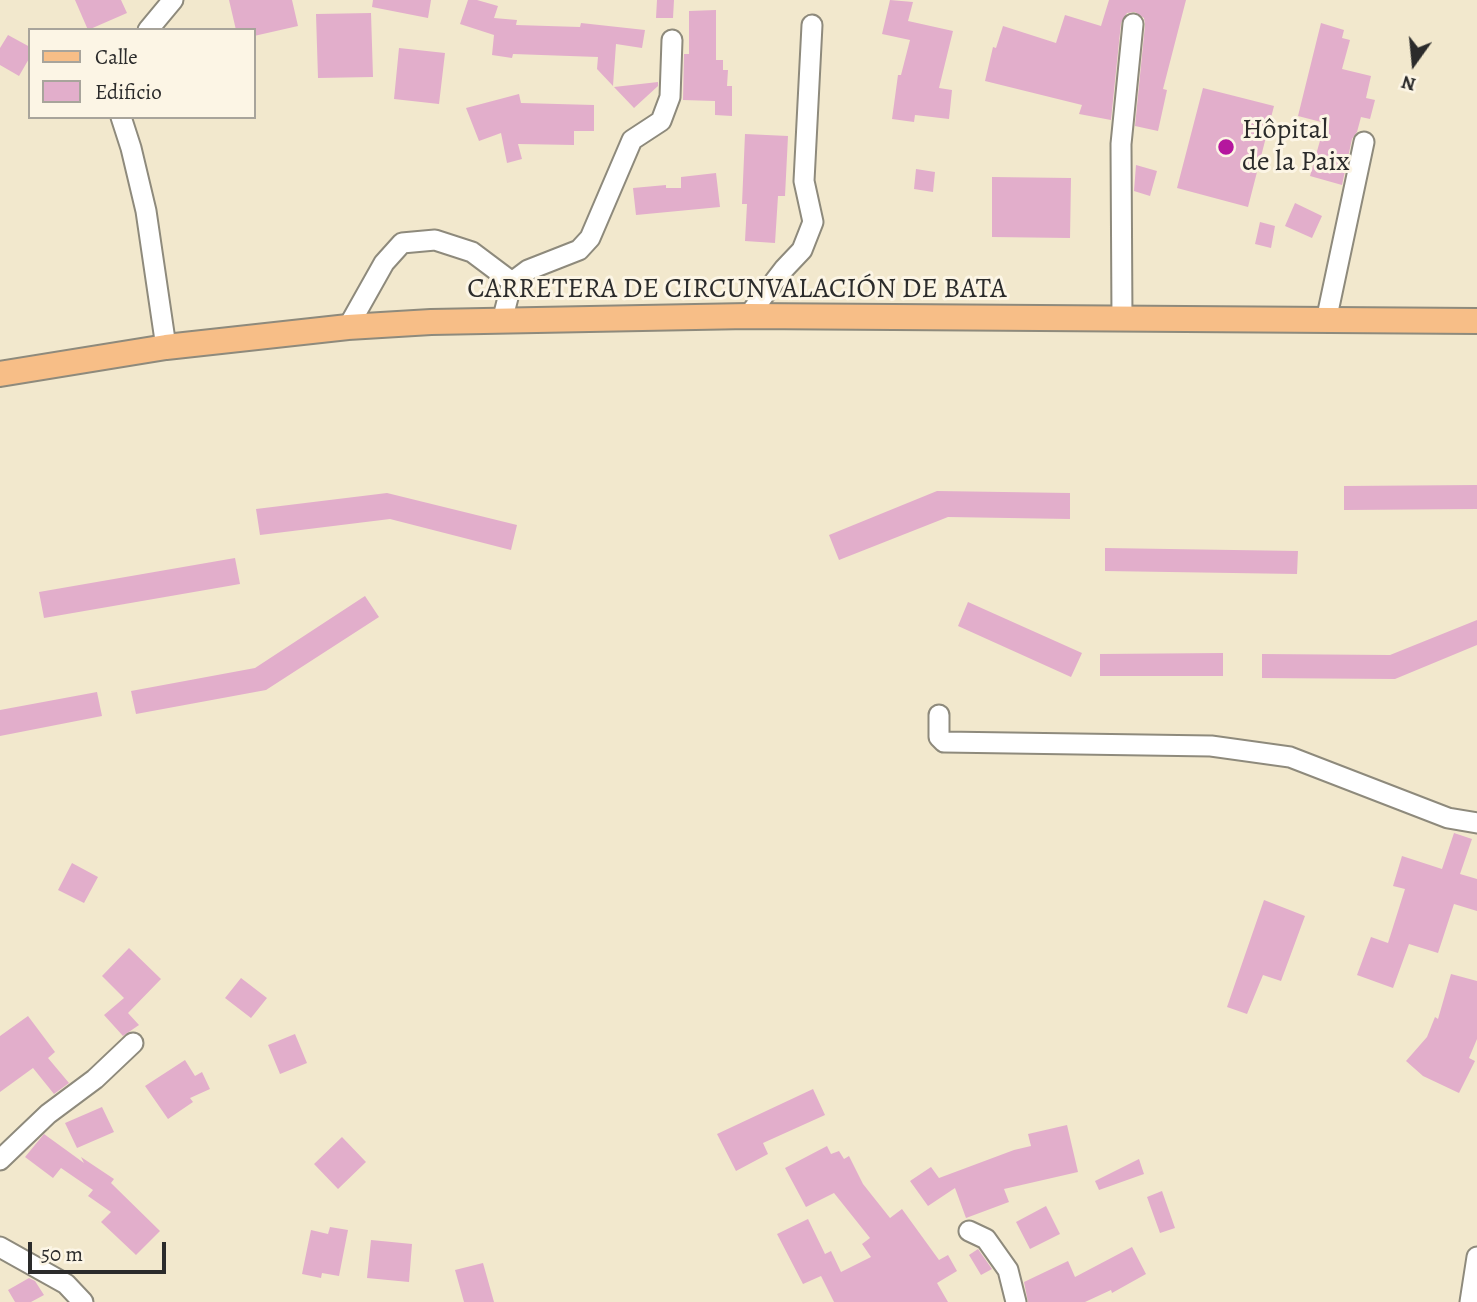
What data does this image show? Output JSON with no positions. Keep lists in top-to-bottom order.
{
  "streets": {
    "main road": ["CARRETERA DE CIRCUNVALACIÓN DE BATA"]
  },
  "places": ["Hôpital de la Paix"],
  "legend": ["Calle", "Edificio"],
  "scale_bar": "50 m",
  "north": "bottom"
}
